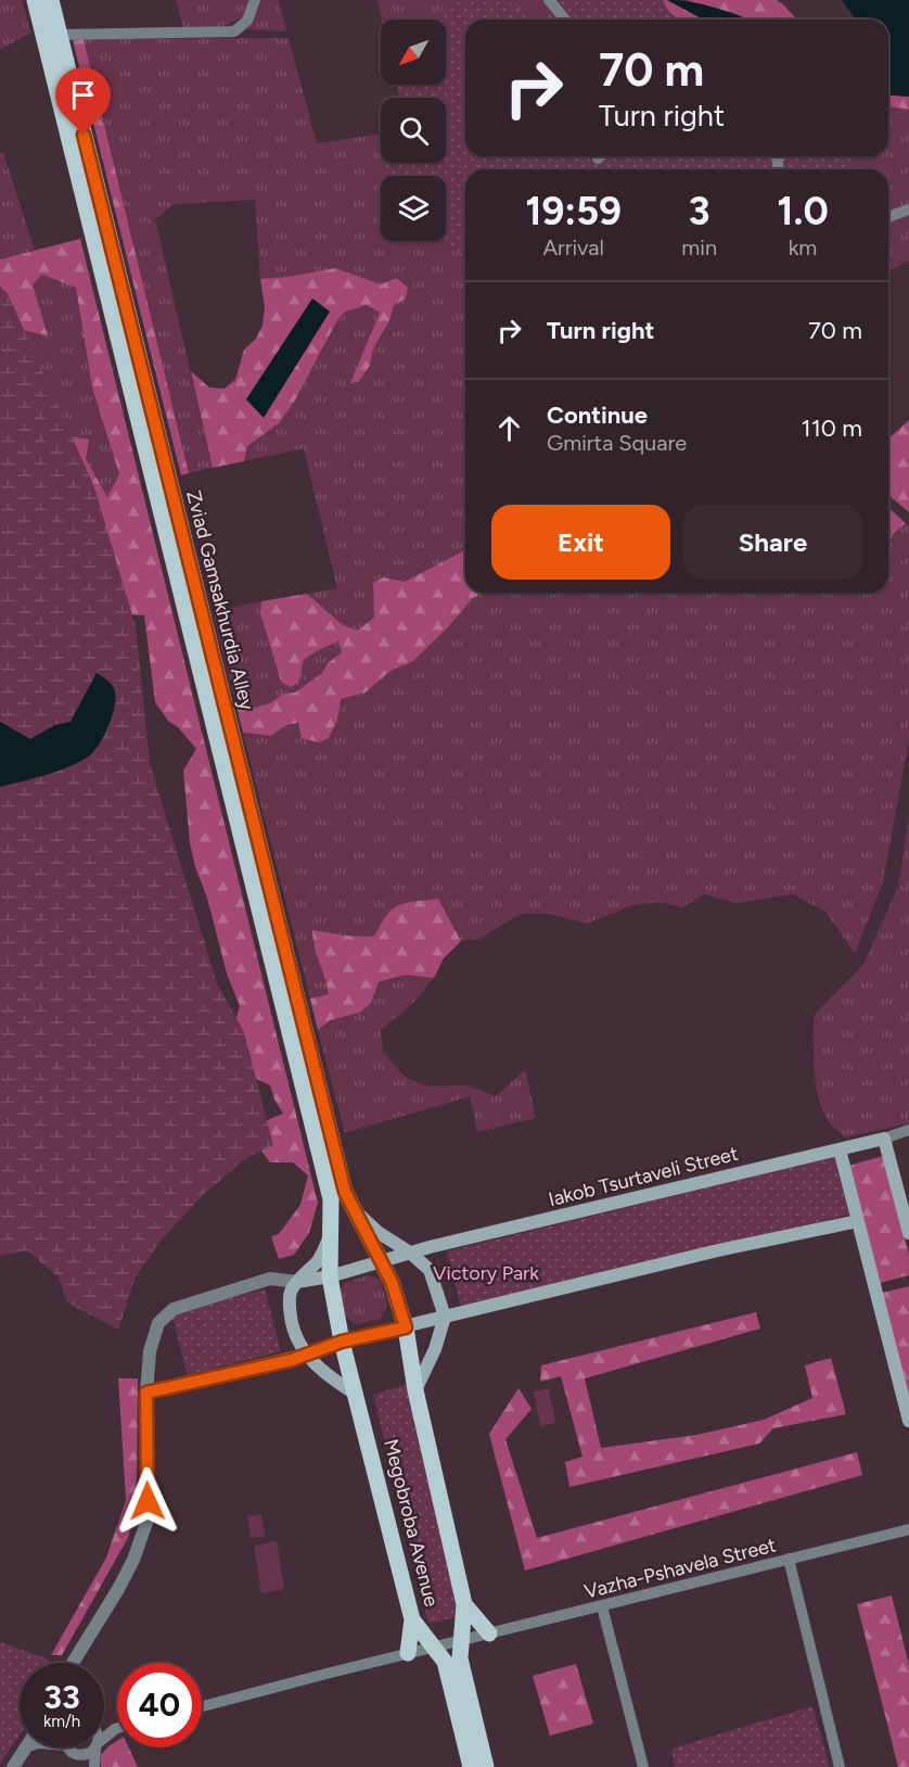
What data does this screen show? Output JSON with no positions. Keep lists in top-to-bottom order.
{
  "streets": {
    "main road": ["Zviad Gamsakhurdia Alley", "Iakob Tsurtaveli Street", "Megobroba Avenue"],
    "street": ["Vazha-Pshavela Street"]
  },
  "crossings": [
    ["Zviad Gamsakhurdia Alley", "Iakob Tsurtaveli Street"],
    ["Zviad Gamsakhurdia Alley", "Megobroba Avenue"],
    ["Megobroba Avenue", "Vazha-Pshavela Street"]
  ],
  "parks": ["Victory Park"],
  "north": "bottom left",
  "page": {
    "turn": ["70 m", "Turn right"],
    "eta": [
      "19:59",
      "Arrival",
      "3",
      "min",
      "1.0",
      "km"
    ],
    "list": [
      {
        "name": "Turn right",
        "value": "70 m"
      },
      {
        "name": "Continue",
        "note": "Gmirta Square",
        "value": "110 m"
      }
    ],
    "buttons": ["Exit", "Share"],
    "speed": "33 km/h",
    "limit": "40"
  }
}
